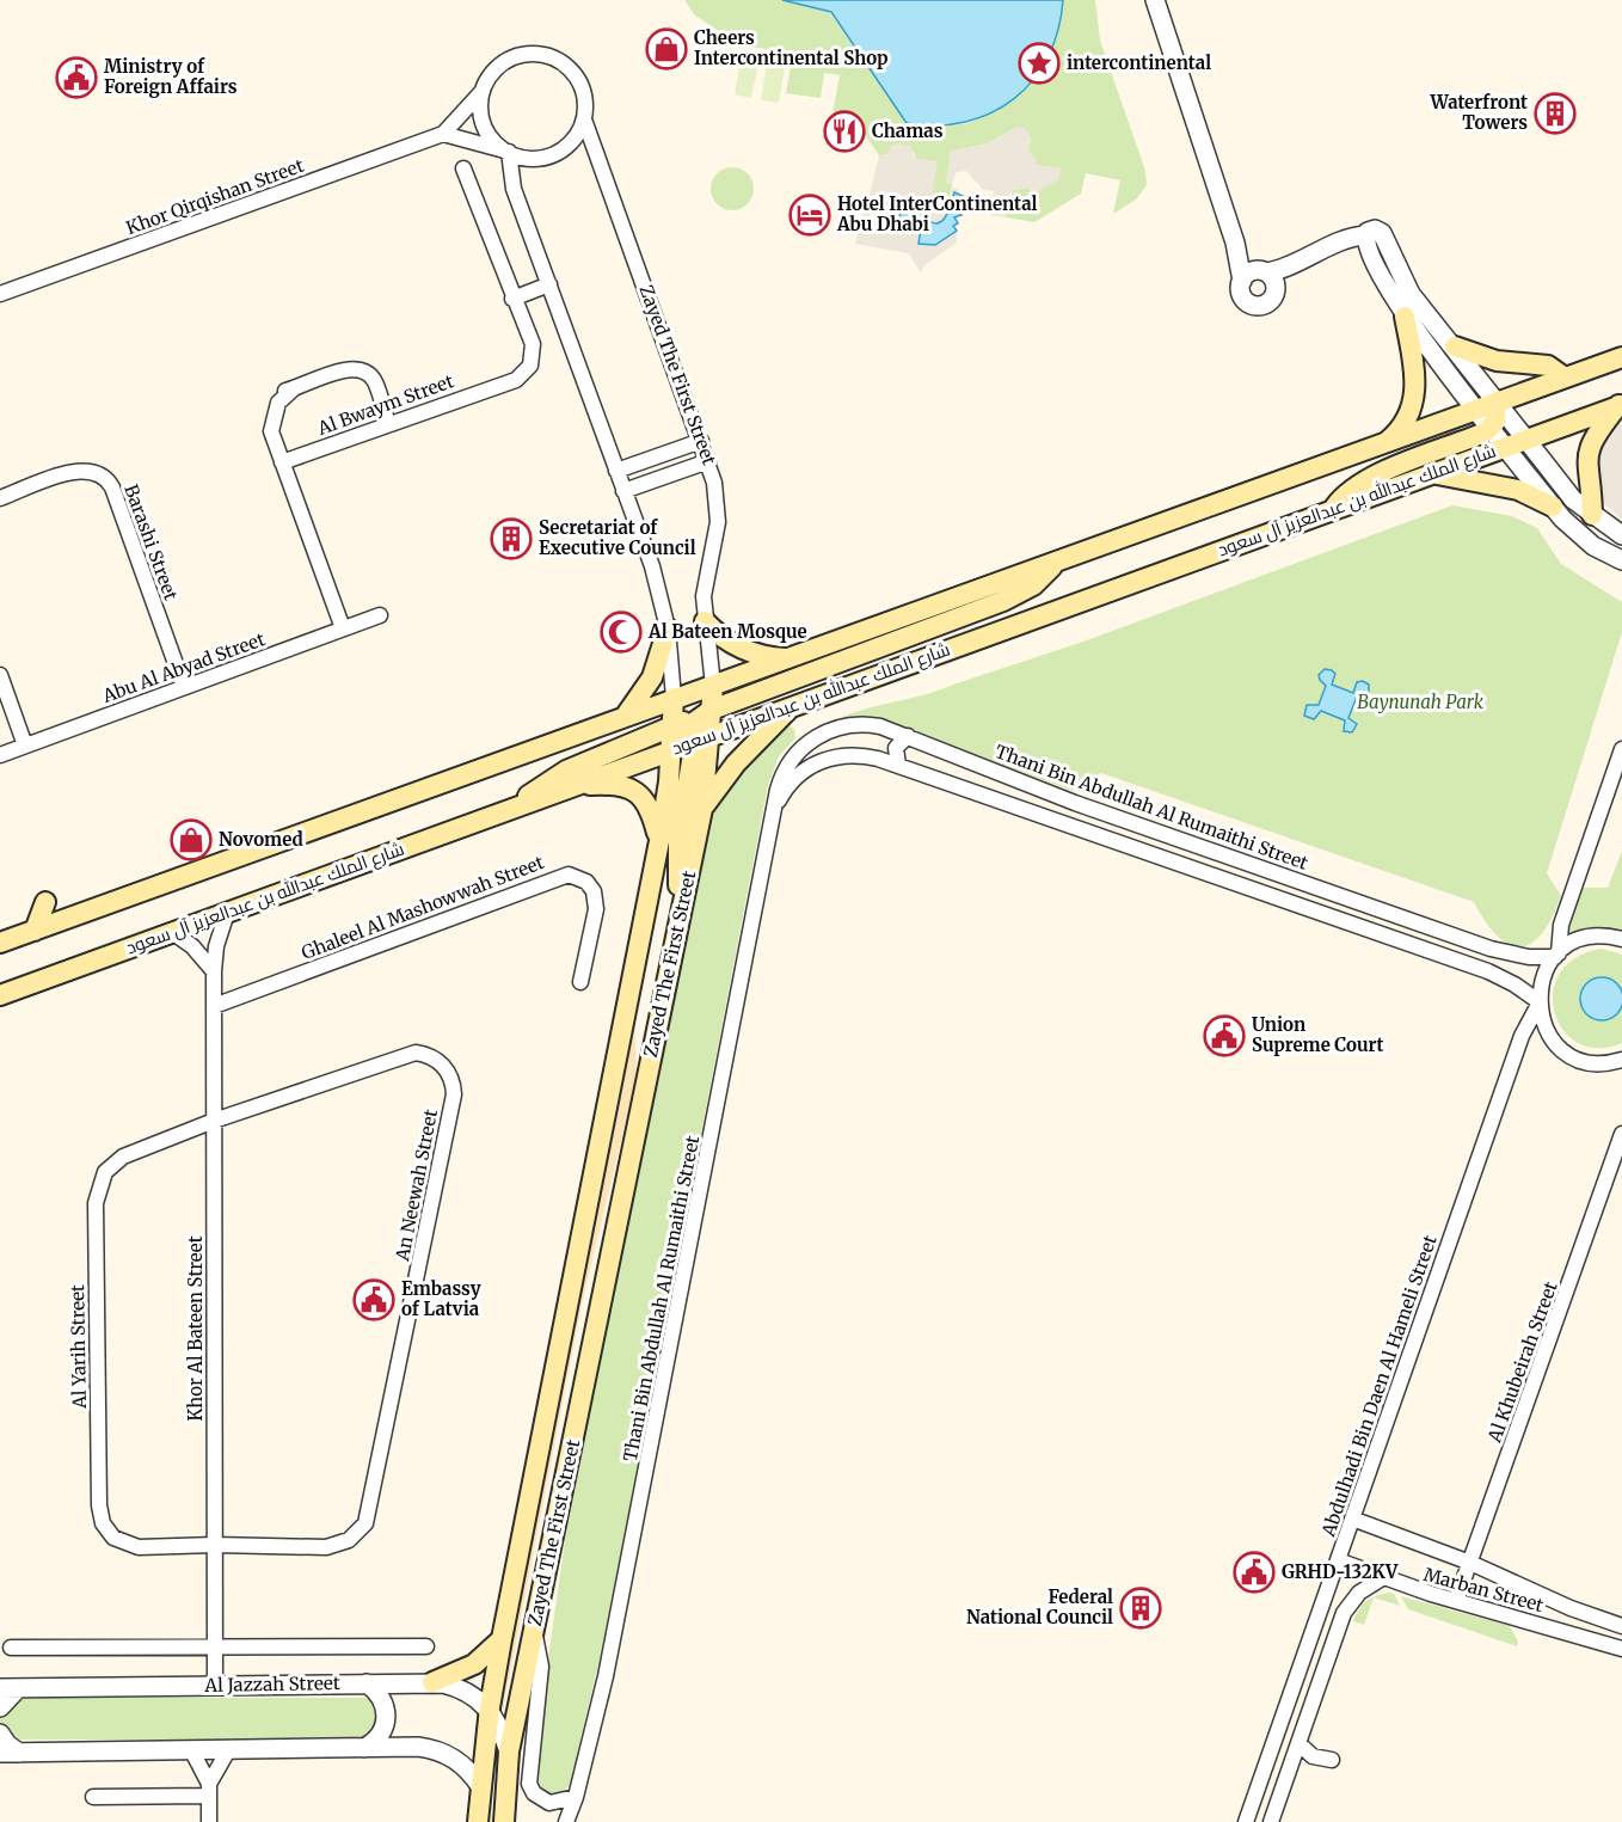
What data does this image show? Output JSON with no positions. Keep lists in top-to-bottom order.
{
  "streets": {
    "main road": ["Zayed The First Street", "شارع الملك عبدالله بن عبدالعزيز آل سعود"],
    "street": [
      "Khor Qirqishan Street",
      "Al Bwaym Street",
      "Barashi Street",
      "Abu Al Abyad Street",
      "Thani Bin Abdullah Al Rumaithi Street",
      "Ghaleel Al Mashowwah Street",
      "An Neewah Street",
      "Khor Al Bateen Street",
      "Al Yarih Street",
      "Al Khubeirah Street",
      "Abdulhadi Bin Daen Al Hameli Street",
      "Marban Street",
      "Al Jazzah Street"
    ]
  },
  "crossings": [
    ["Khor Qirqishan Street", "Zayed The First Street"],
    ["Zayed The First Street", "شارع الملك عبدالله بن عبدالعزيز آل سعود"],
    ["Zayed The First Street", "Al Jazzah Street"],
    ["شارع الملك عبدالله بن عبدالعزيز آل سعود", "Khor Al Bateen Street"],
    ["Barashi Street", "Abu Al Abyad Street"],
    ["Thani Bin Abdullah Al Rumaithi Street", "Abdulhadi Bin Daen Al Hameli Street"],
    ["Ghaleel Al Mashowwah Street", "Khor Al Bateen Street"],
    ["An Neewah Street", "Khor Al Bateen Street"],
    ["An Neewah Street", "Al Yarih Street"],
    ["Khor Al Bateen Street", "Al Yarih Street"],
    ["Khor Al Bateen Street", "Al Jazzah Street"],
    ["Al Khubeirah Street", "Marban Street"],
    ["Abdulhadi Bin Daen Al Hameli Street", "Marban Street"]
  ],
  "parks": ["Baynunah Park"],
  "places": {
    "shop": ["Cheers Intercontinental Shop", "Novomed"],
    "place": ["intercontinental"],
    "public building": [
      "Ministry of Foreign Affairs",
      "Union Supreme Court",
      "Embassy of Latvia",
      "GRHD-132KV"
    ],
    "building": ["Waterfront Towers", "Secretariat of Executive Council", "Federal National Council"],
    "restaurant": ["Chamas"],
    "hotel": ["Hotel InterContinental Abu Dhabi"],
    "mosque": ["Al Bateen Mosque"]
  }
}
